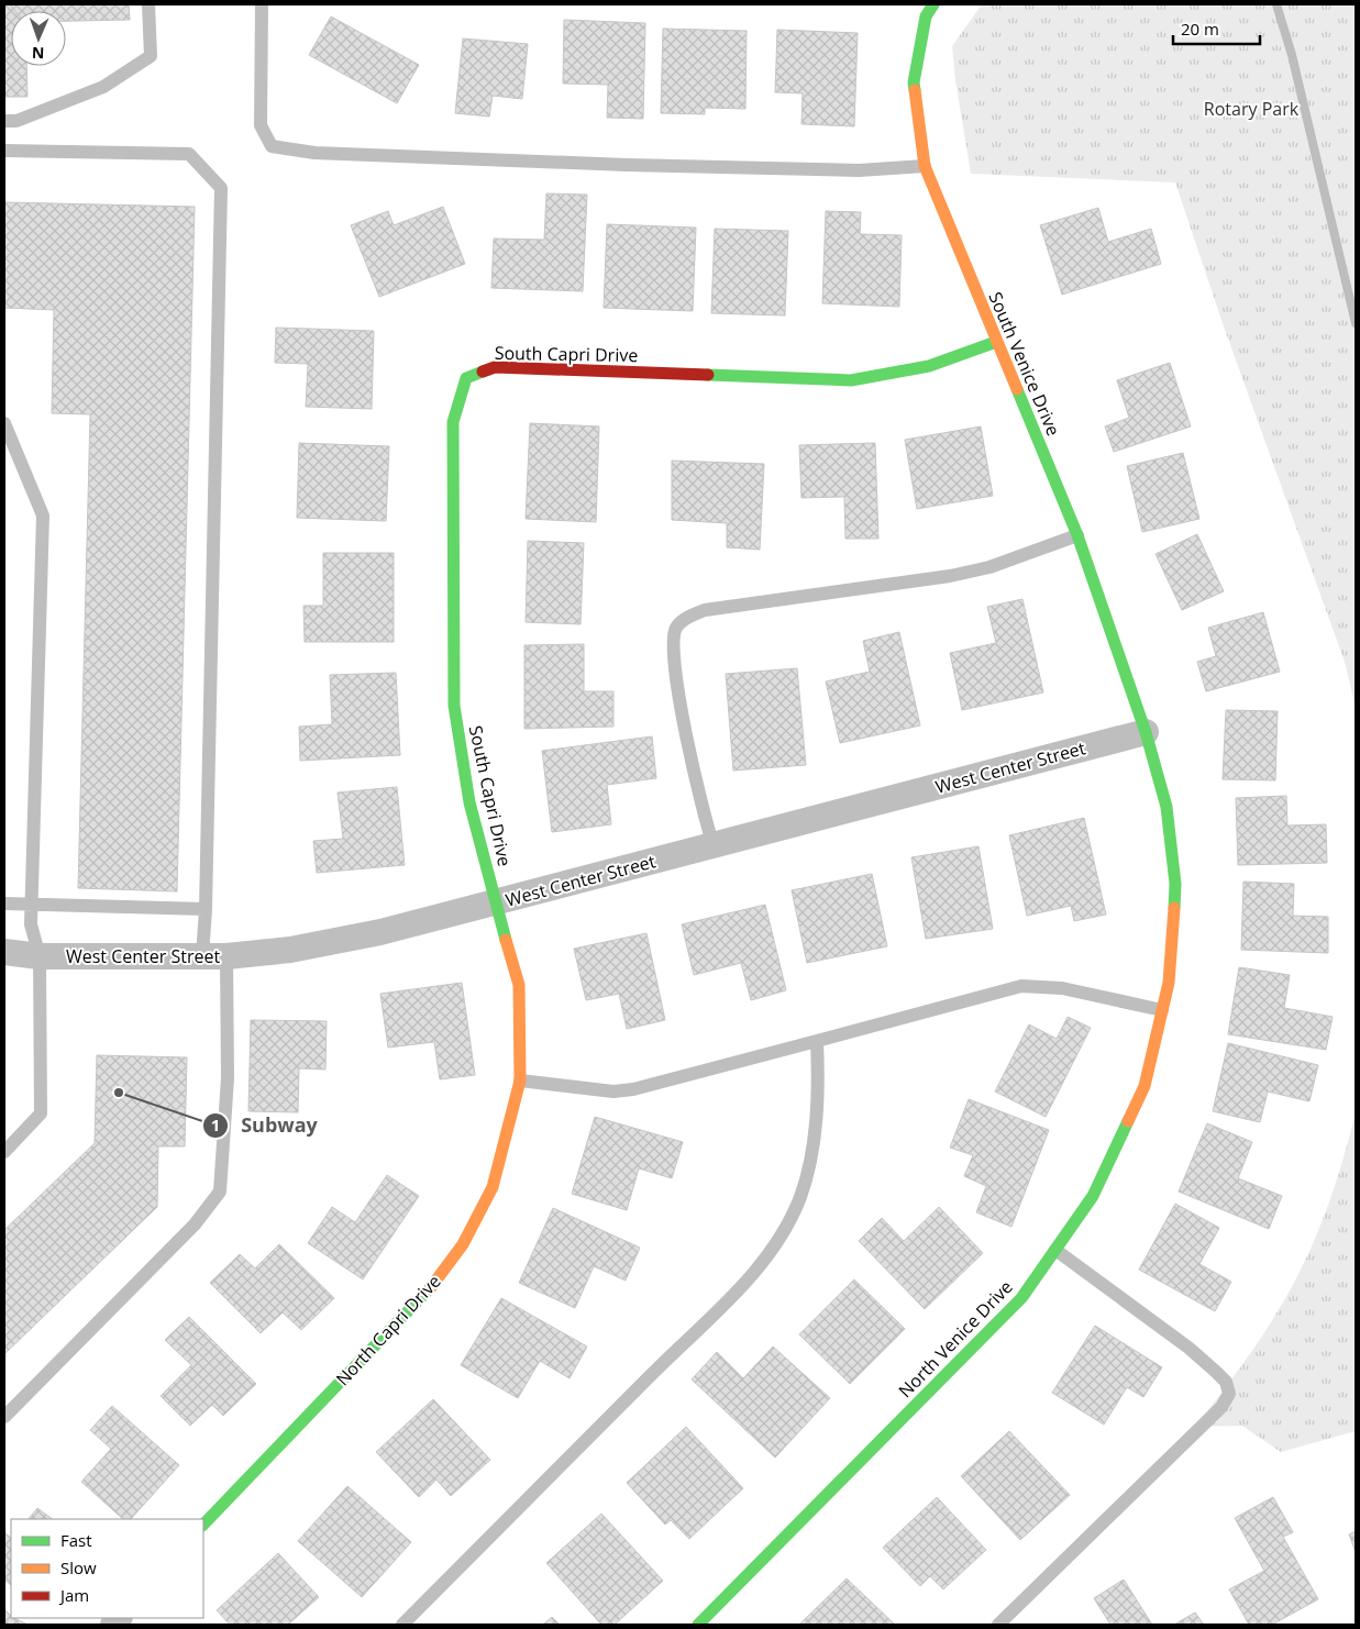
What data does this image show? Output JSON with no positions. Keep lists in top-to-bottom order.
{
  "streets": {
    "street": [
      "South Capri Drive",
      "South Venice Drive",
      "West Center Street",
      "North Capri Drive",
      "North Venice Drive"
    ]
  },
  "crossings": [
    ["South Capri Drive", "South Venice Drive"],
    ["South Capri Drive", "West Center Street"],
    ["South Capri Drive", "North Capri Drive"],
    ["South Venice Drive", "West Center Street"],
    ["South Venice Drive", "North Venice Drive"],
    ["West Center Street", "North Capri Drive"],
    ["West Center Street", "North Venice Drive"]
  ],
  "parks": ["Rotary Park"],
  "places": ["Subway"],
  "legend": ["Fast", "Slow", "Jam"],
  "scale_bar": "20 m",
  "north": "bottom"
}
